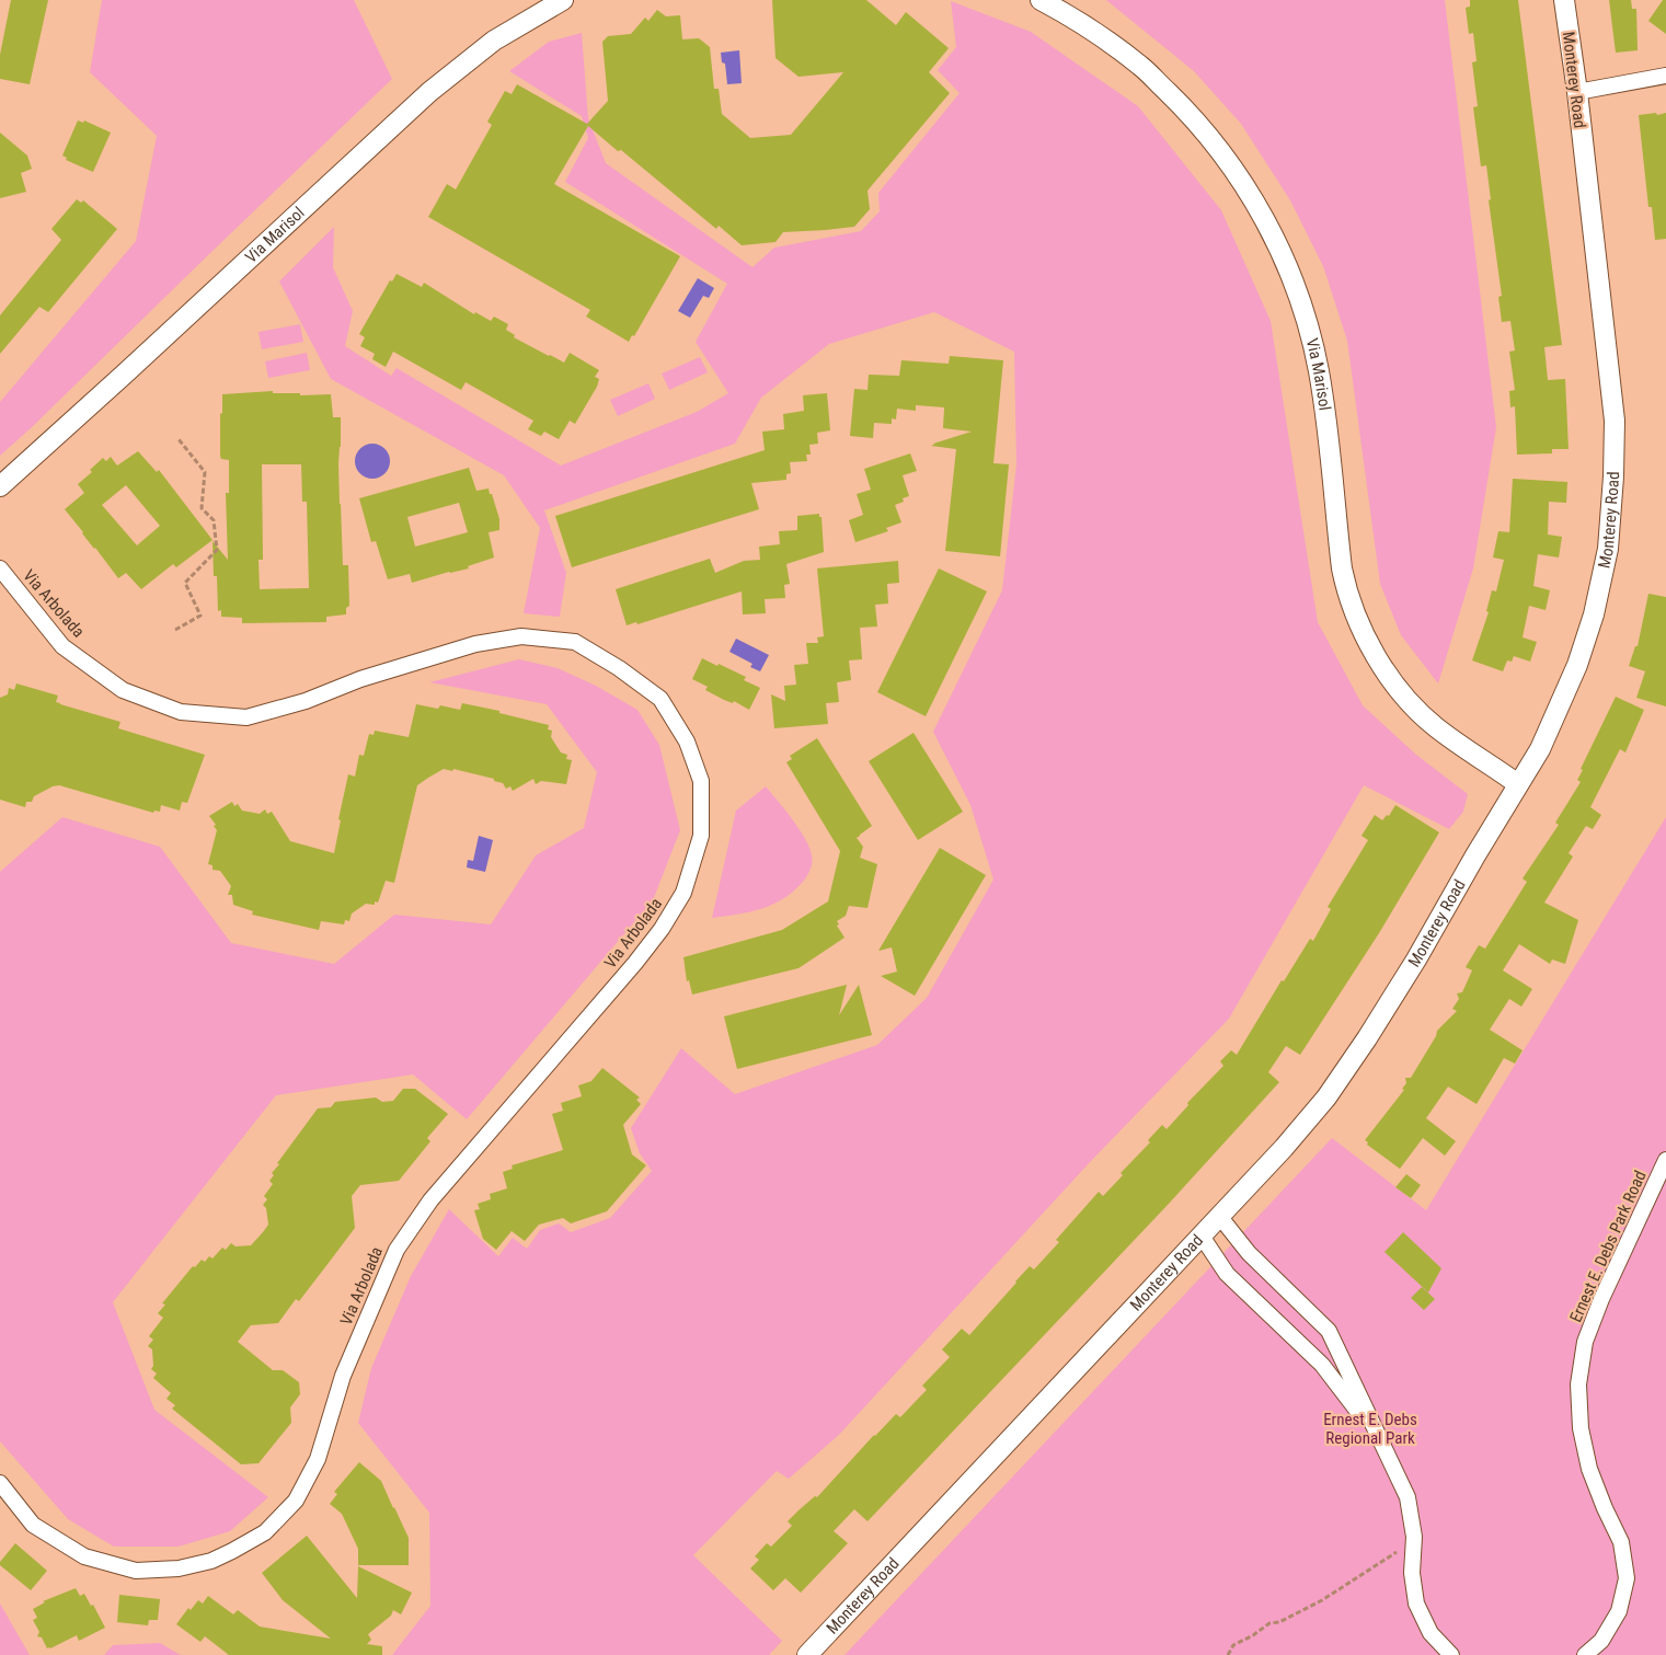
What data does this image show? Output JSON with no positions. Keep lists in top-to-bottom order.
{
  "streets": {
    "street": [
      "Monterey Road",
      "Via Marisol",
      "Via Arbolada",
      "Ernest E. Debs Park Road"
    ]
  },
  "crossings": [
    ["Monterey Road", "Via Marisol"]
  ],
  "parks": ["Ernest E. Debs Regional Park"]
}
